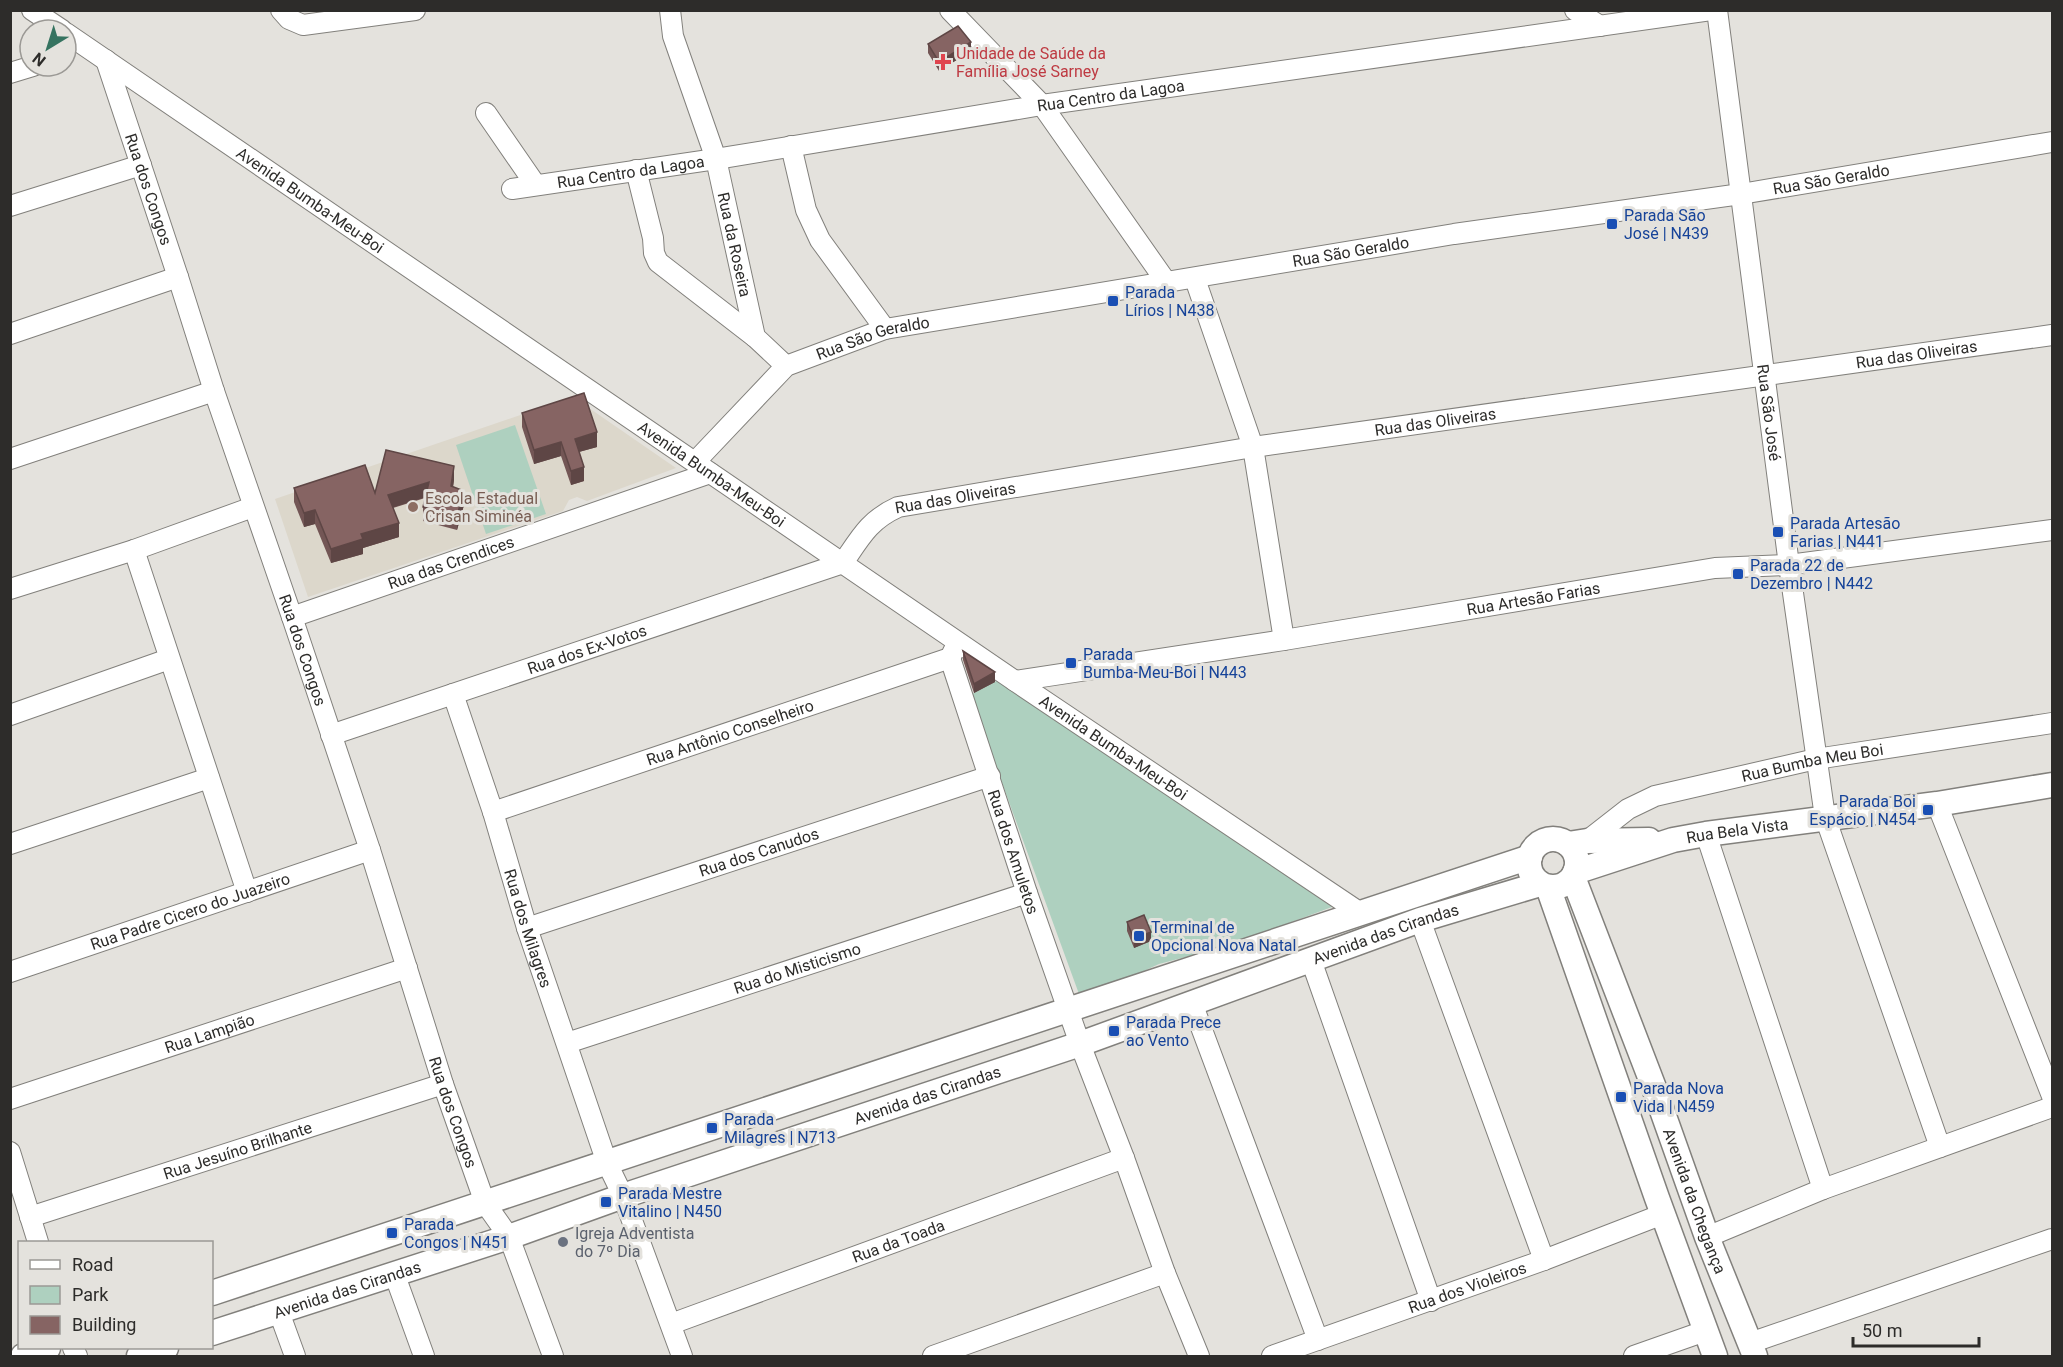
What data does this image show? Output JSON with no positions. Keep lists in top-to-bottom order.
{
  "streets": {
    "street": [
      "Rua Centro da Lagoa",
      "Rua São Geraldo",
      "Rua dos Congos",
      "Avenida Bumba-Meu-Boi",
      "Rua da Roseira",
      "Rua das Oliveiras",
      "Rua São José",
      "Rua das Crendices",
      "Rua Artesão Farias",
      "Rua dos Ex-Votos",
      "Rua Antônio Conselheiro",
      "Rua Bumba Meu Boi",
      "Rua Bela Vista",
      "Rua dos Amuletos",
      "Rua dos Canudos",
      "Rua Padre Cicero do Juazeiro",
      "Rua dos Milagres",
      "Avenida das Cirandas",
      "Rua do Misticismo",
      "Rua Lampião",
      "Rua Jesuíno Brilhante",
      "Avenida da Chegança",
      "Rua da Toada",
      "Rua dos Violeiros"
    ]
  },
  "crossings": [
    ["Rua Centro da Lagoa", "Rua da Roseira"],
    ["Rua São Geraldo", "Avenida Bumba-Meu-Boi"],
    ["Rua São Geraldo", "Rua São José"],
    ["Rua São Geraldo", "Rua das Crendices"],
    ["Rua dos Congos", "Avenida Bumba-Meu-Boi"],
    ["Rua dos Congos", "Rua das Crendices"],
    ["Rua dos Congos", "Rua dos Ex-Votos"],
    ["Rua dos Congos", "Rua Padre Cicero do Juazeiro"],
    ["Rua dos Congos", "Avenida das Cirandas"],
    ["Rua dos Congos", "Rua Lampião"],
    ["Rua dos Congos", "Rua Jesuíno Brilhante"],
    ["Avenida Bumba-Meu-Boi", "Rua das Oliveiras"],
    ["Avenida Bumba-Meu-Boi", "Rua das Crendices"],
    ["Avenida Bumba-Meu-Boi", "Rua Artesão Farias"],
    ["Avenida Bumba-Meu-Boi", "Rua dos Ex-Votos"],
    ["Avenida Bumba-Meu-Boi", "Rua Antônio Conselheiro"],
    ["Avenida Bumba-Meu-Boi", "Rua dos Amuletos"],
    ["Avenida Bumba-Meu-Boi", "Avenida das Cirandas"],
    ["Rua das Oliveiras", "Rua São José"],
    ["Rua das Oliveiras", "Rua dos Ex-Votos"],
    ["Rua São José", "Rua Artesão Farias"],
    ["Rua São José", "Rua Bumba Meu Boi"],
    ["Rua São José", "Rua Bela Vista"],
    ["Rua dos Ex-Votos", "Rua dos Milagres"],
    ["Rua Antônio Conselheiro", "Rua dos Amuletos"],
    ["Rua Antônio Conselheiro", "Rua dos Milagres"],
    ["Rua Bumba Meu Boi", "Avenida das Cirandas"],
    ["Rua Bumba Meu Boi", "Avenida da Chegança"],
    ["Rua dos Amuletos", "Rua dos Canudos"],
    ["Rua dos Amuletos", "Avenida das Cirandas"],
    ["Rua dos Amuletos", "Rua do Misticismo"],
    ["Rua dos Amuletos", "Rua da Toada"],
    ["Rua dos Canudos", "Rua dos Milagres"],
    ["Rua dos Milagres", "Avenida das Cirandas"],
    ["Rua dos Milagres", "Rua do Misticismo"],
    ["Rua dos Milagres", "Rua da Toada"],
    ["Avenida das Cirandas", "Avenida da Chegança"],
    ["Avenida da Chegança", "Rua dos Violeiros"]
  ],
  "places": {
    "health": ["Unidade de Saúde da Família José Sarney"],
    "transit": [
      "Parada São José | N439",
      "Parada Lírios | N438",
      "Parada Artesão Farias | N441",
      "Parada 22 de Dezembro | N442",
      "Parada Bumba-Meu-Boi | N443",
      "Parada Boi Espácio | N454",
      "Terminal de Opcional Nova Natal",
      "Parada Prece ao Vento",
      "Parada Nova Vida | N459",
      "Parada Milagres | N713",
      "Parada Mestre Vitalino | N450",
      "Parada Congos | N451"
    ],
    "other": ["Escola Estadual Crisan Siminéa", "Igreja Adventista do 7º Dia"]
  },
  "legend": ["Road", "Park", "Building"],
  "scale_bar": "50 m",
  "north": "bottom left"
}
